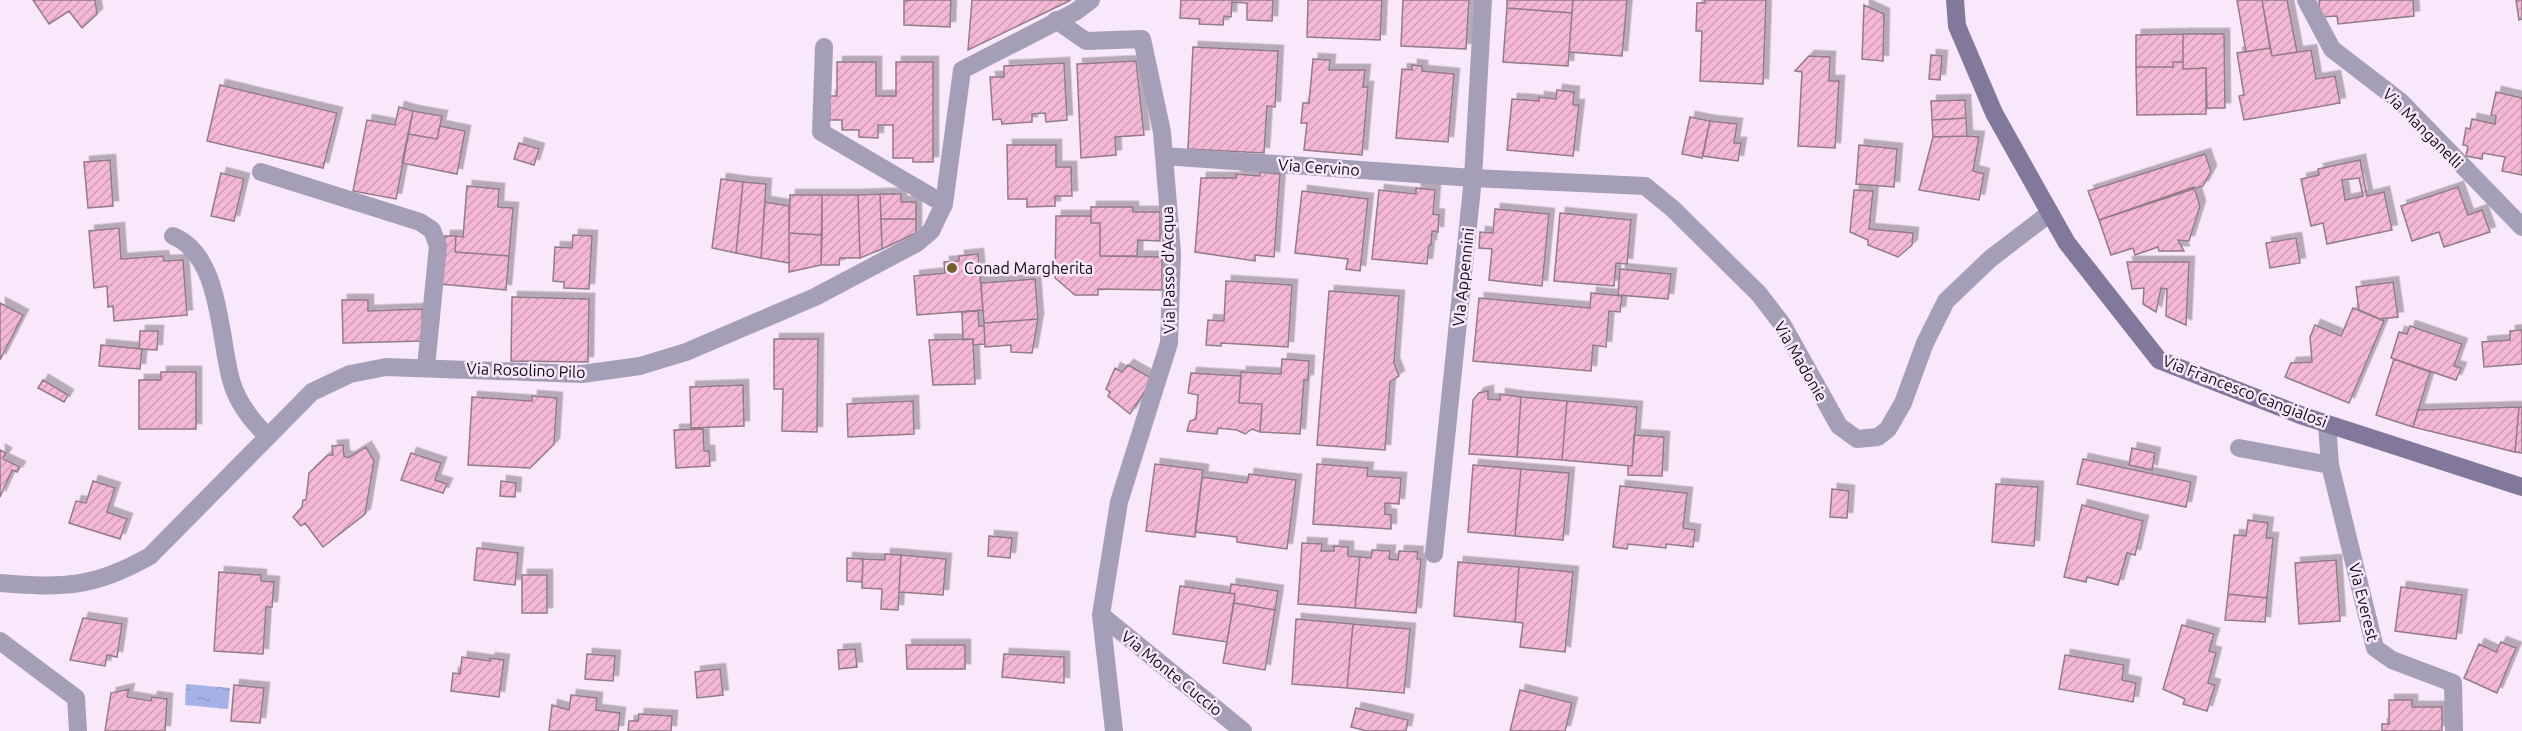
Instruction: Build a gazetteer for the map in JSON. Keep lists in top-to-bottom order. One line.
{"streets":{"street":["Via Manganelli","Via Cervino","Via Passo d'Acqua","VIa Appennini","Via Madonie","Via Rosolino Pilo","Via Francesco Cangialosi","Via Everest","Via Monte Cuccio"]},"crossings":[["Via Cervino","Via Passo d'Acqua"],["Via Cervino","VIa Appennini"],["Via Cervino","Via Madonie"],["Via Passo d'Acqua","Via Rosolino Pilo"],["Via Passo d'Acqua","Via Monte Cuccio"],["VIa Appennini","Via Madonie"],["Via Madonie","Via Francesco Cangialosi"],["Via Francesco Cangialosi","Via Everest"]],"places":["Conad Margherita"]}
